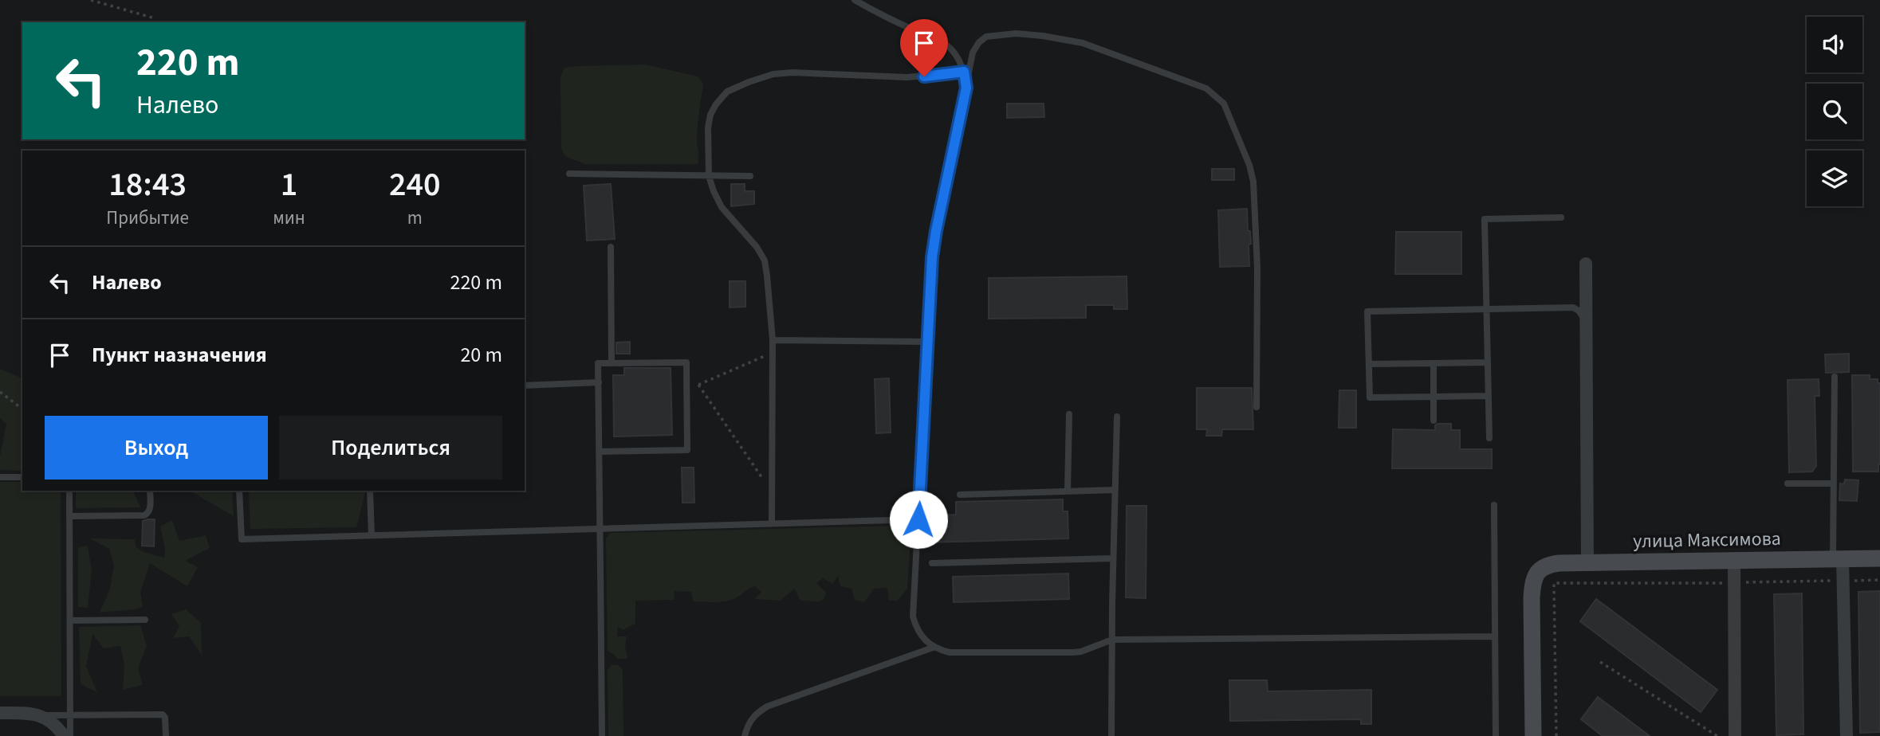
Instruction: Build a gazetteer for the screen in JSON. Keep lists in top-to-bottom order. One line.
{"streets":{"street":["улица Максимова"]},"page":{"turn":["220 m","Налево"],"eta":["18:43","Прибытие","1","мин","240","m"],"list":[{"name":"Налево","value":"220 m"},{"name":"Пункт назначения","value":"20 m"}],"buttons":["Выход","Поделиться"]}}
